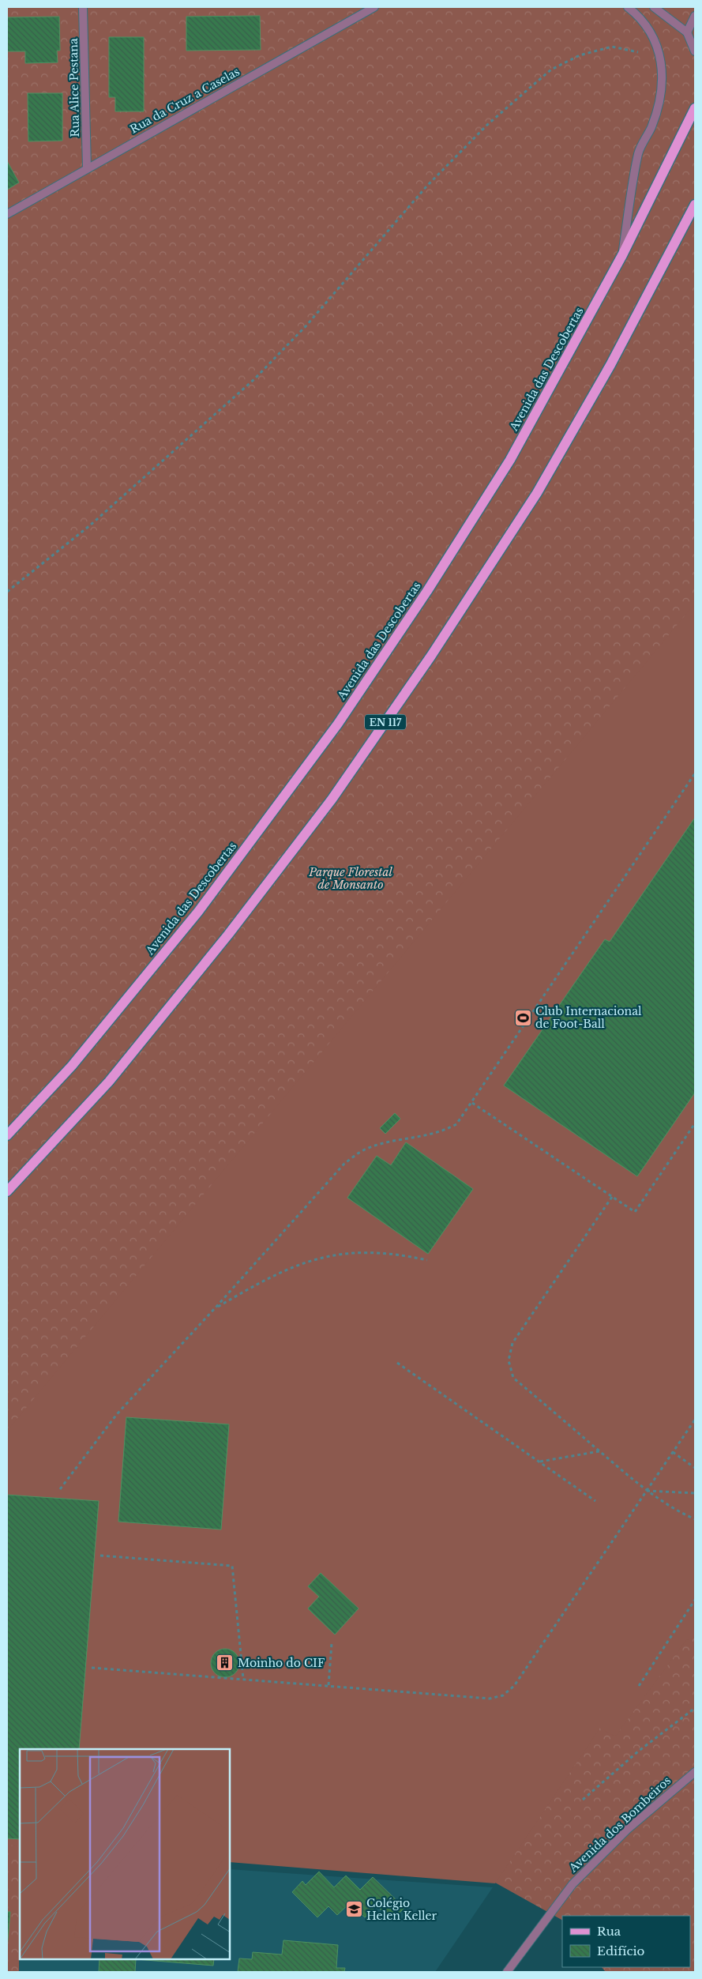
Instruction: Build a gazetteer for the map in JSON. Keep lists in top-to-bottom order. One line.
{"streets":{"main road":["Avenida das Descobertas","EN 117"],"street":["Rua Alice Pestana","Rua da Cruz a Caselas","Avenida dos Bombeiros"]},"crossings":[["Rua Alice Pestana","Rua da Cruz a Caselas"]],"parks":["Parque Florestal de Monsanto"],"places":{"sports":["Club Internacional de Foot-Ball"],"building":["Moinho do CIF"],"school or university":["Colégio Helen Keller"]},"legend":["Rua","Edifício"]}
